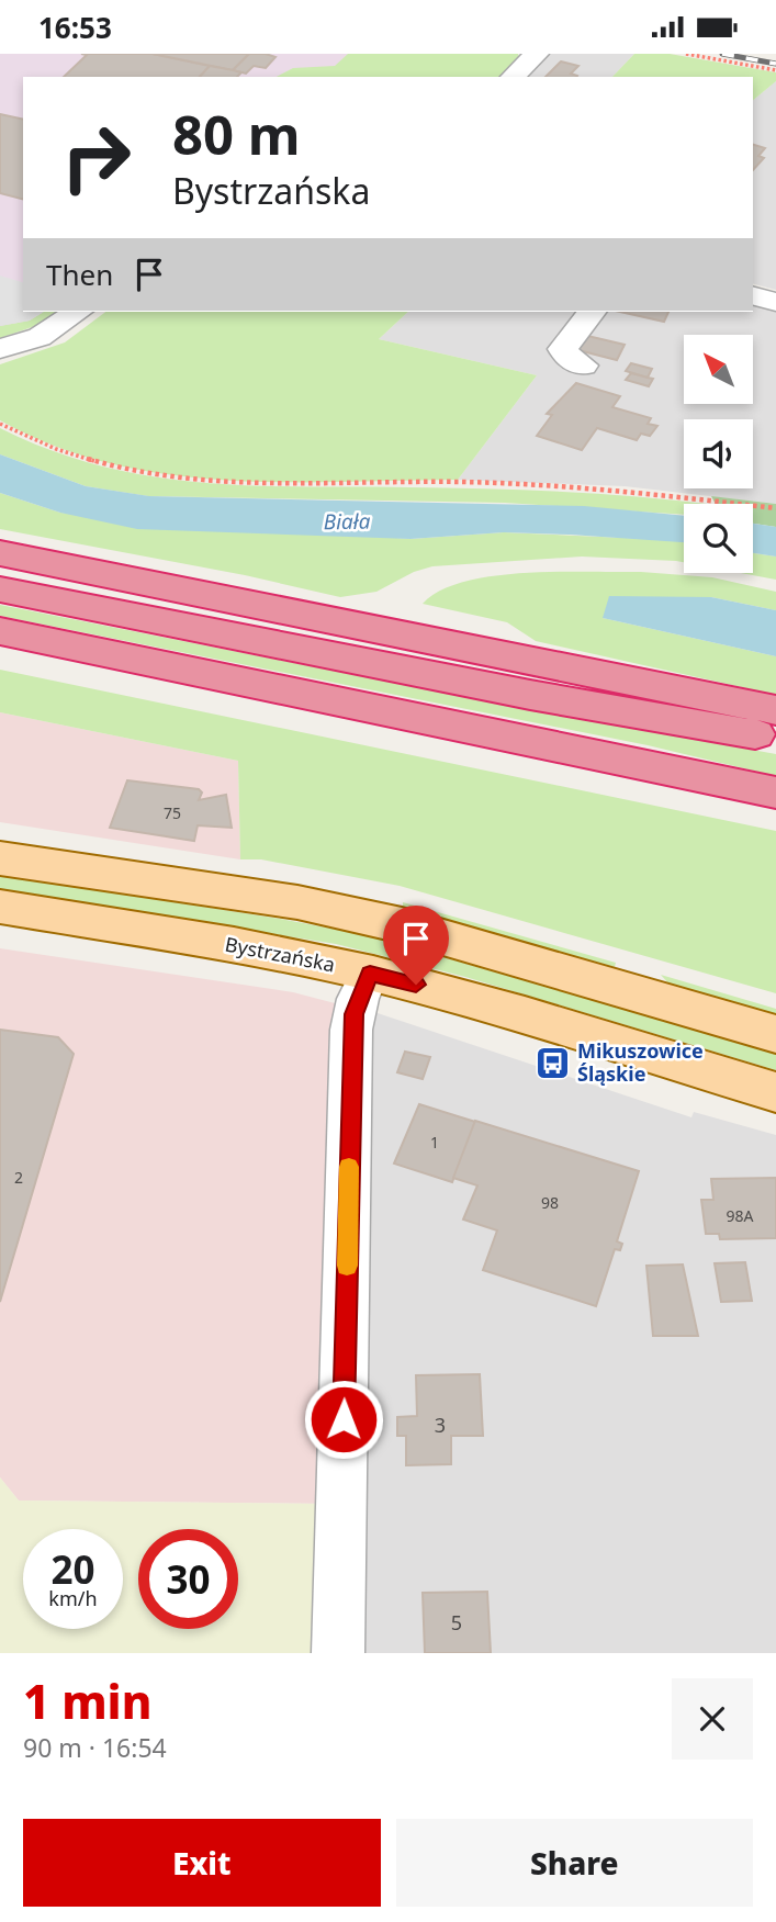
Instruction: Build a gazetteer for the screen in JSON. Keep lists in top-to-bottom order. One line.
{"streets":{"main road":["Bystrzańska"]},"water":["Biała"],"places":{"bus stop":["Mikuszowice Śląskie"]},"house_numbers":["75","1","2","98","98A","3","5"],"north":"top left","page":{"status":"16:53","turn":["80 m","Bystrzańska"],"then":"Then","speed":"20 km/h","limit":"30","heading":["1 min","90 m · 16:54"],"buttons":["Exit","Share"]}}
